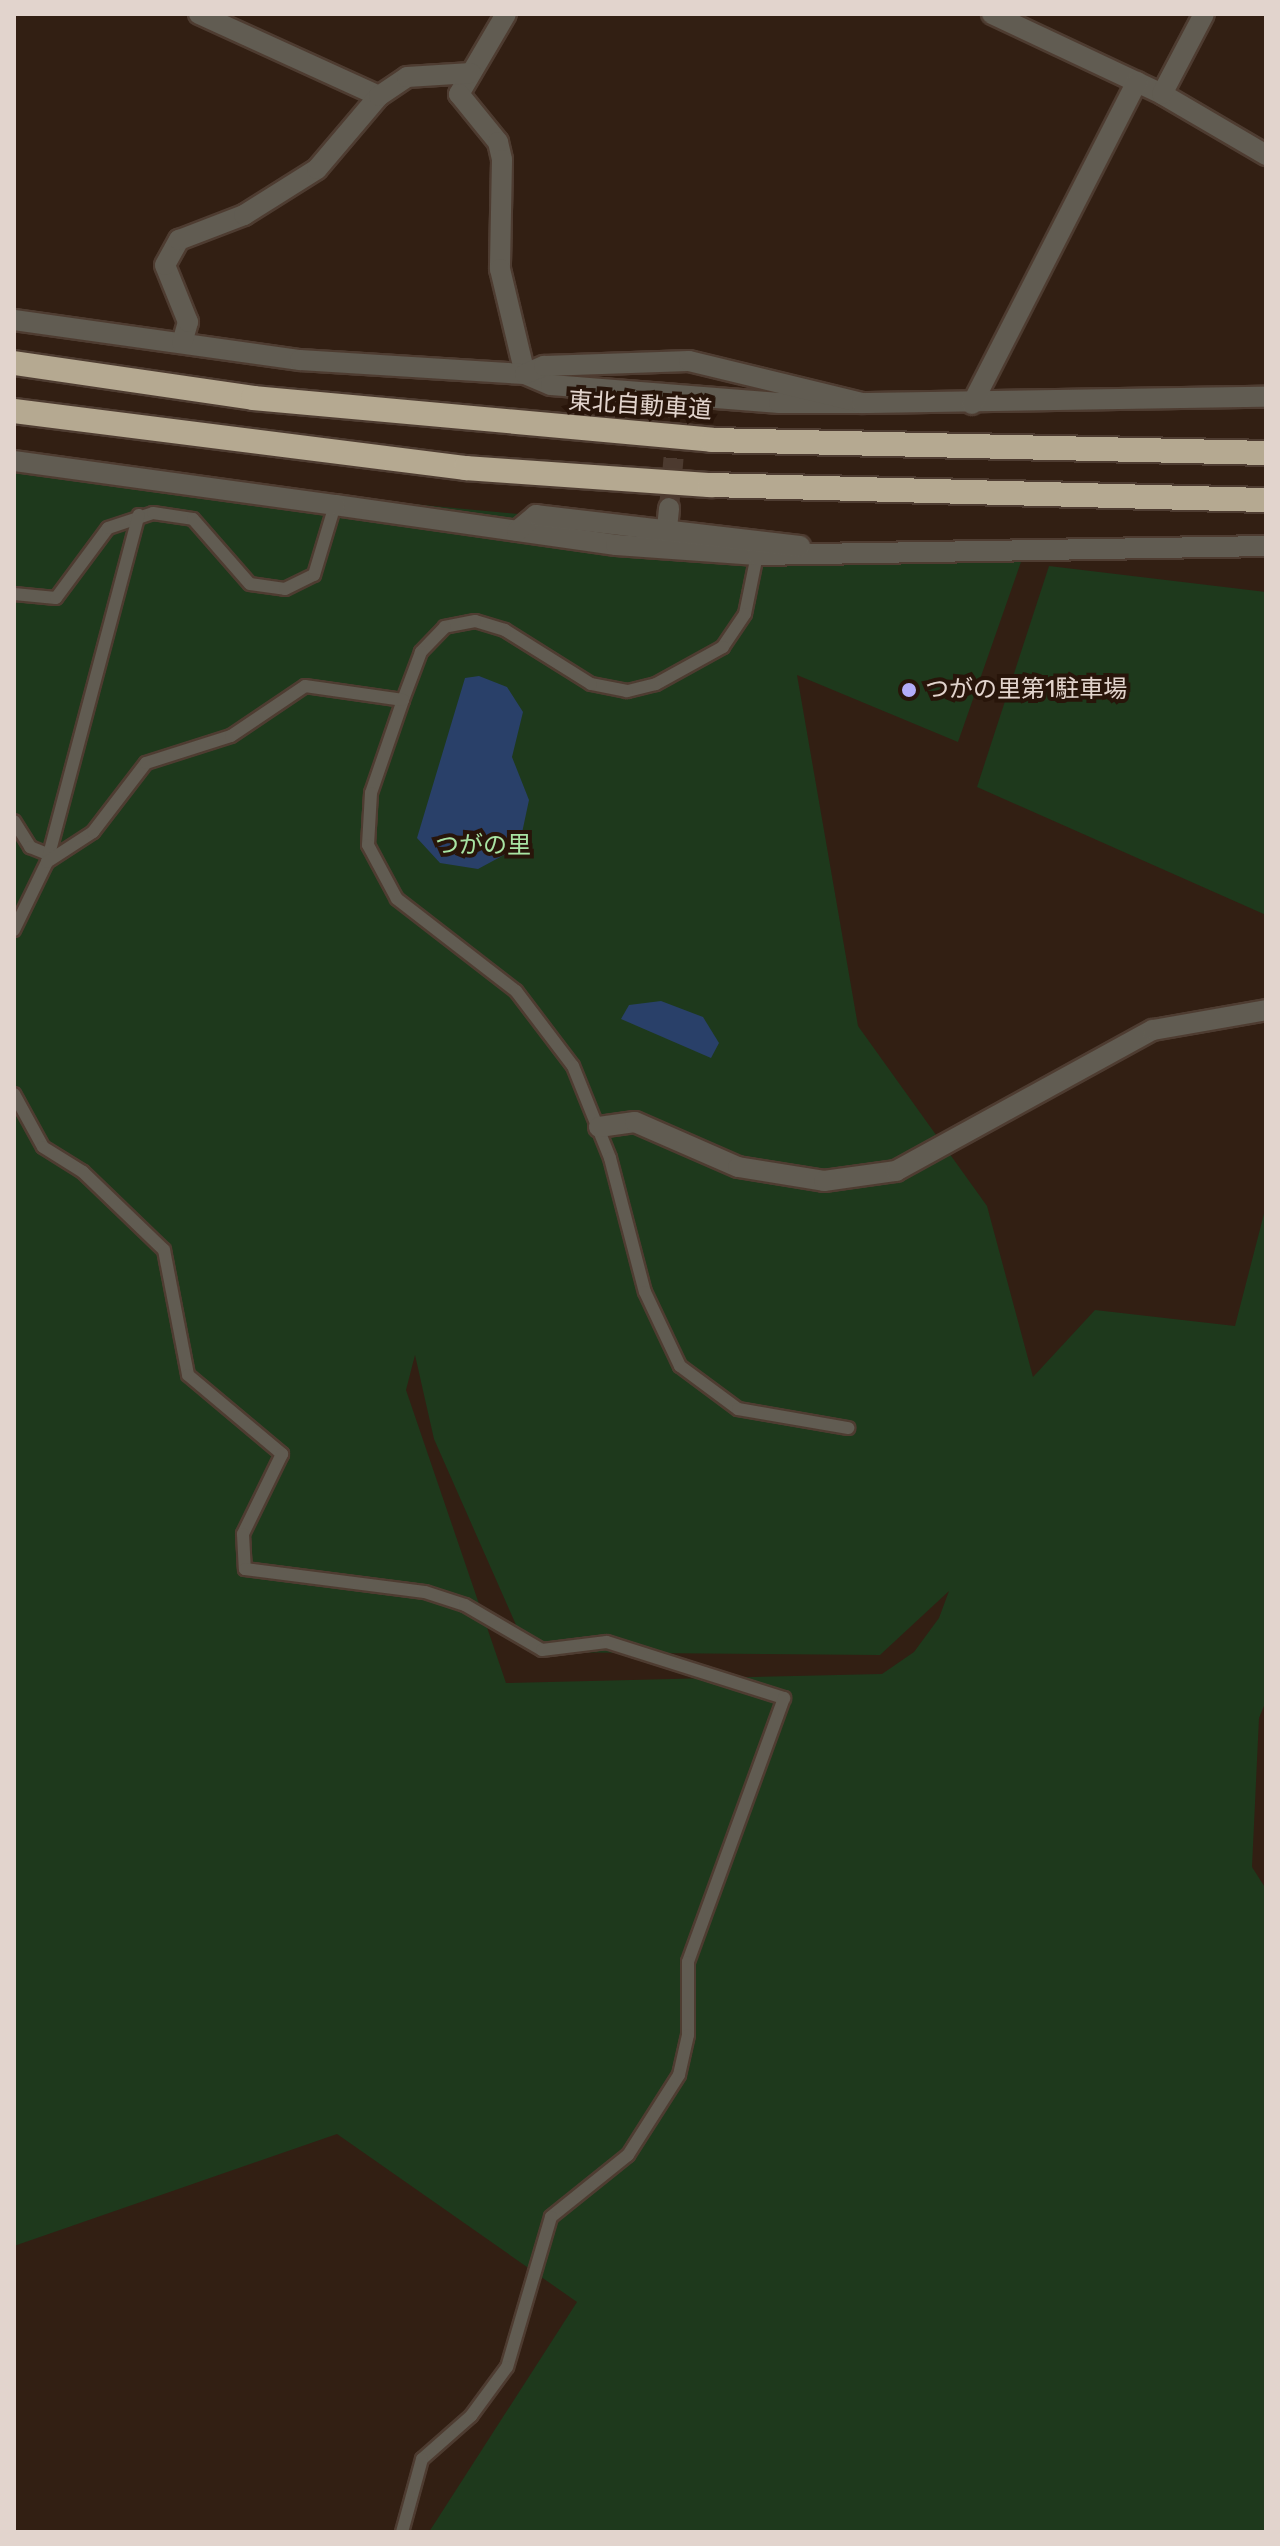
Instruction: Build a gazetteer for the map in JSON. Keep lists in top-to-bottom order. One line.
{"streets":{"highway":["東北自動車道"]},"parks":["つがの里"],"places":["つがの里第1駐車場"]}
